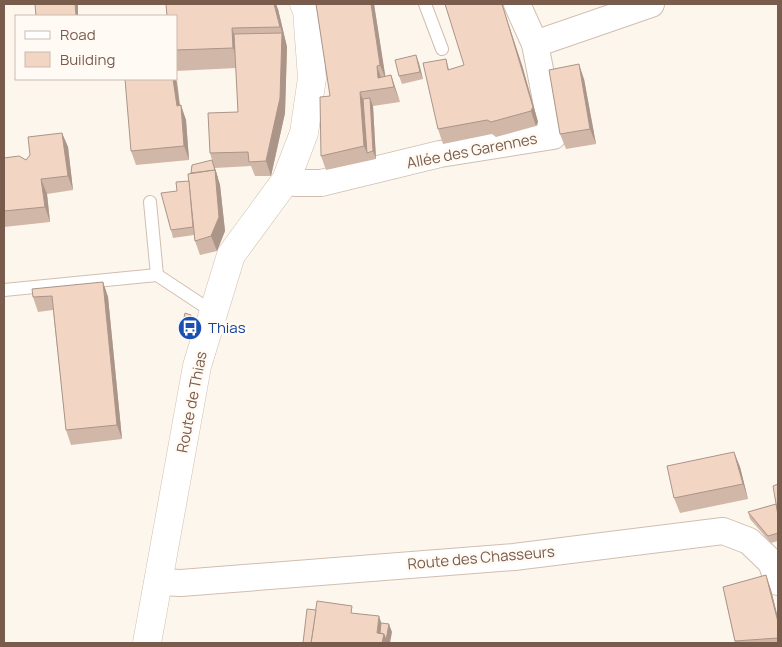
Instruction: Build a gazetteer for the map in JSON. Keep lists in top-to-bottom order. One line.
{"streets":{"street":["Allée des Garennes","Route de Thias","Route des Chasseurs"]},"crossings":[["Allée des Garennes","Route de Thias"],["Route de Thias","Route des Chasseurs"]],"places":{"bus stop":["Thias"]},"legend":["Road","Building"]}
